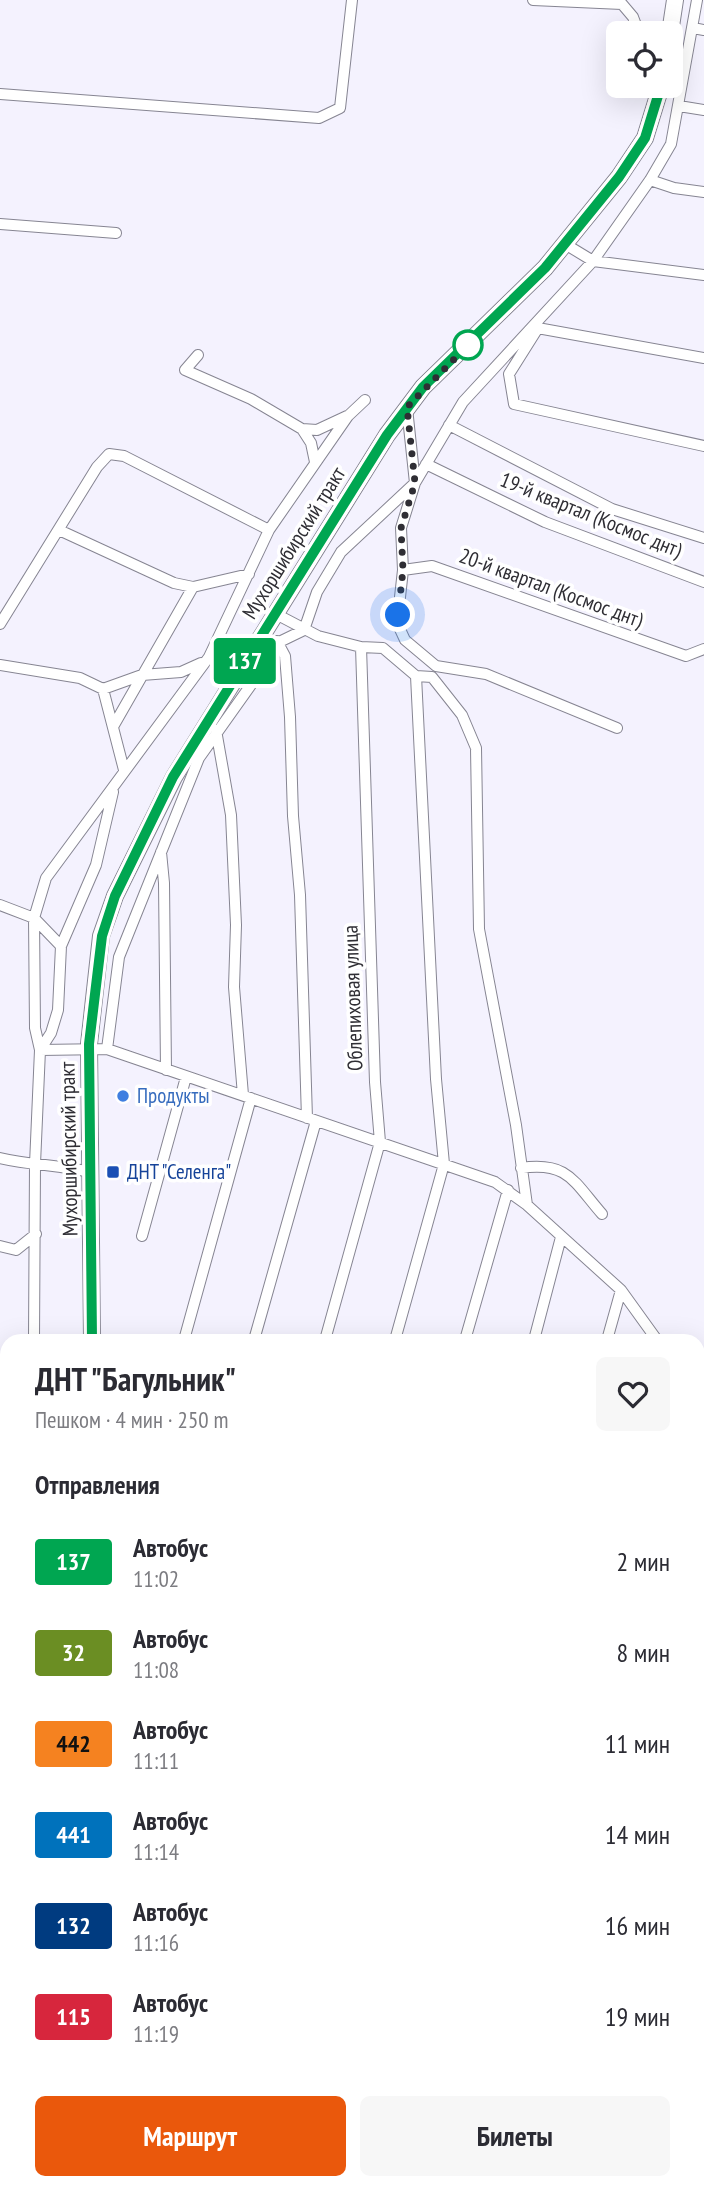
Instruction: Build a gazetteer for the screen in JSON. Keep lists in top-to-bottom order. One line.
{"streets":{"main road":["Мухоршибирский тракт"],"street":["19-й квартал (Космос днт)","20-й квартал (Космос днт)","Облепиховая улица"]},"places":{"other":["Продукты"],"transit":["ДНТ \"Селенга\""]},"lines":["bus line 137"],"page":{"on_map":"137","heading":[["ДНТ \"Багульник\"","Пешком · 4 мин · 250 m"],"Отправления"],"list":[{"mark":"137","name":"Автобус","note":"11:02","value":"2 мин"},{"mark":"32","name":"Автобус","note":"11:08","value":"8 мин"},{"mark":"442","name":"Автобус","note":"11:11","value":"11 мин"},{"mark":"441","name":"Автобус","note":"11:14","value":"14 мин"},{"mark":"132","name":"Автобус","note":"11:16","value":"16 мин"},{"mark":"115","name":"Автобус","note":"11:19","value":"19 мин"}],"buttons":["Маршрут","Билеты"]}}
